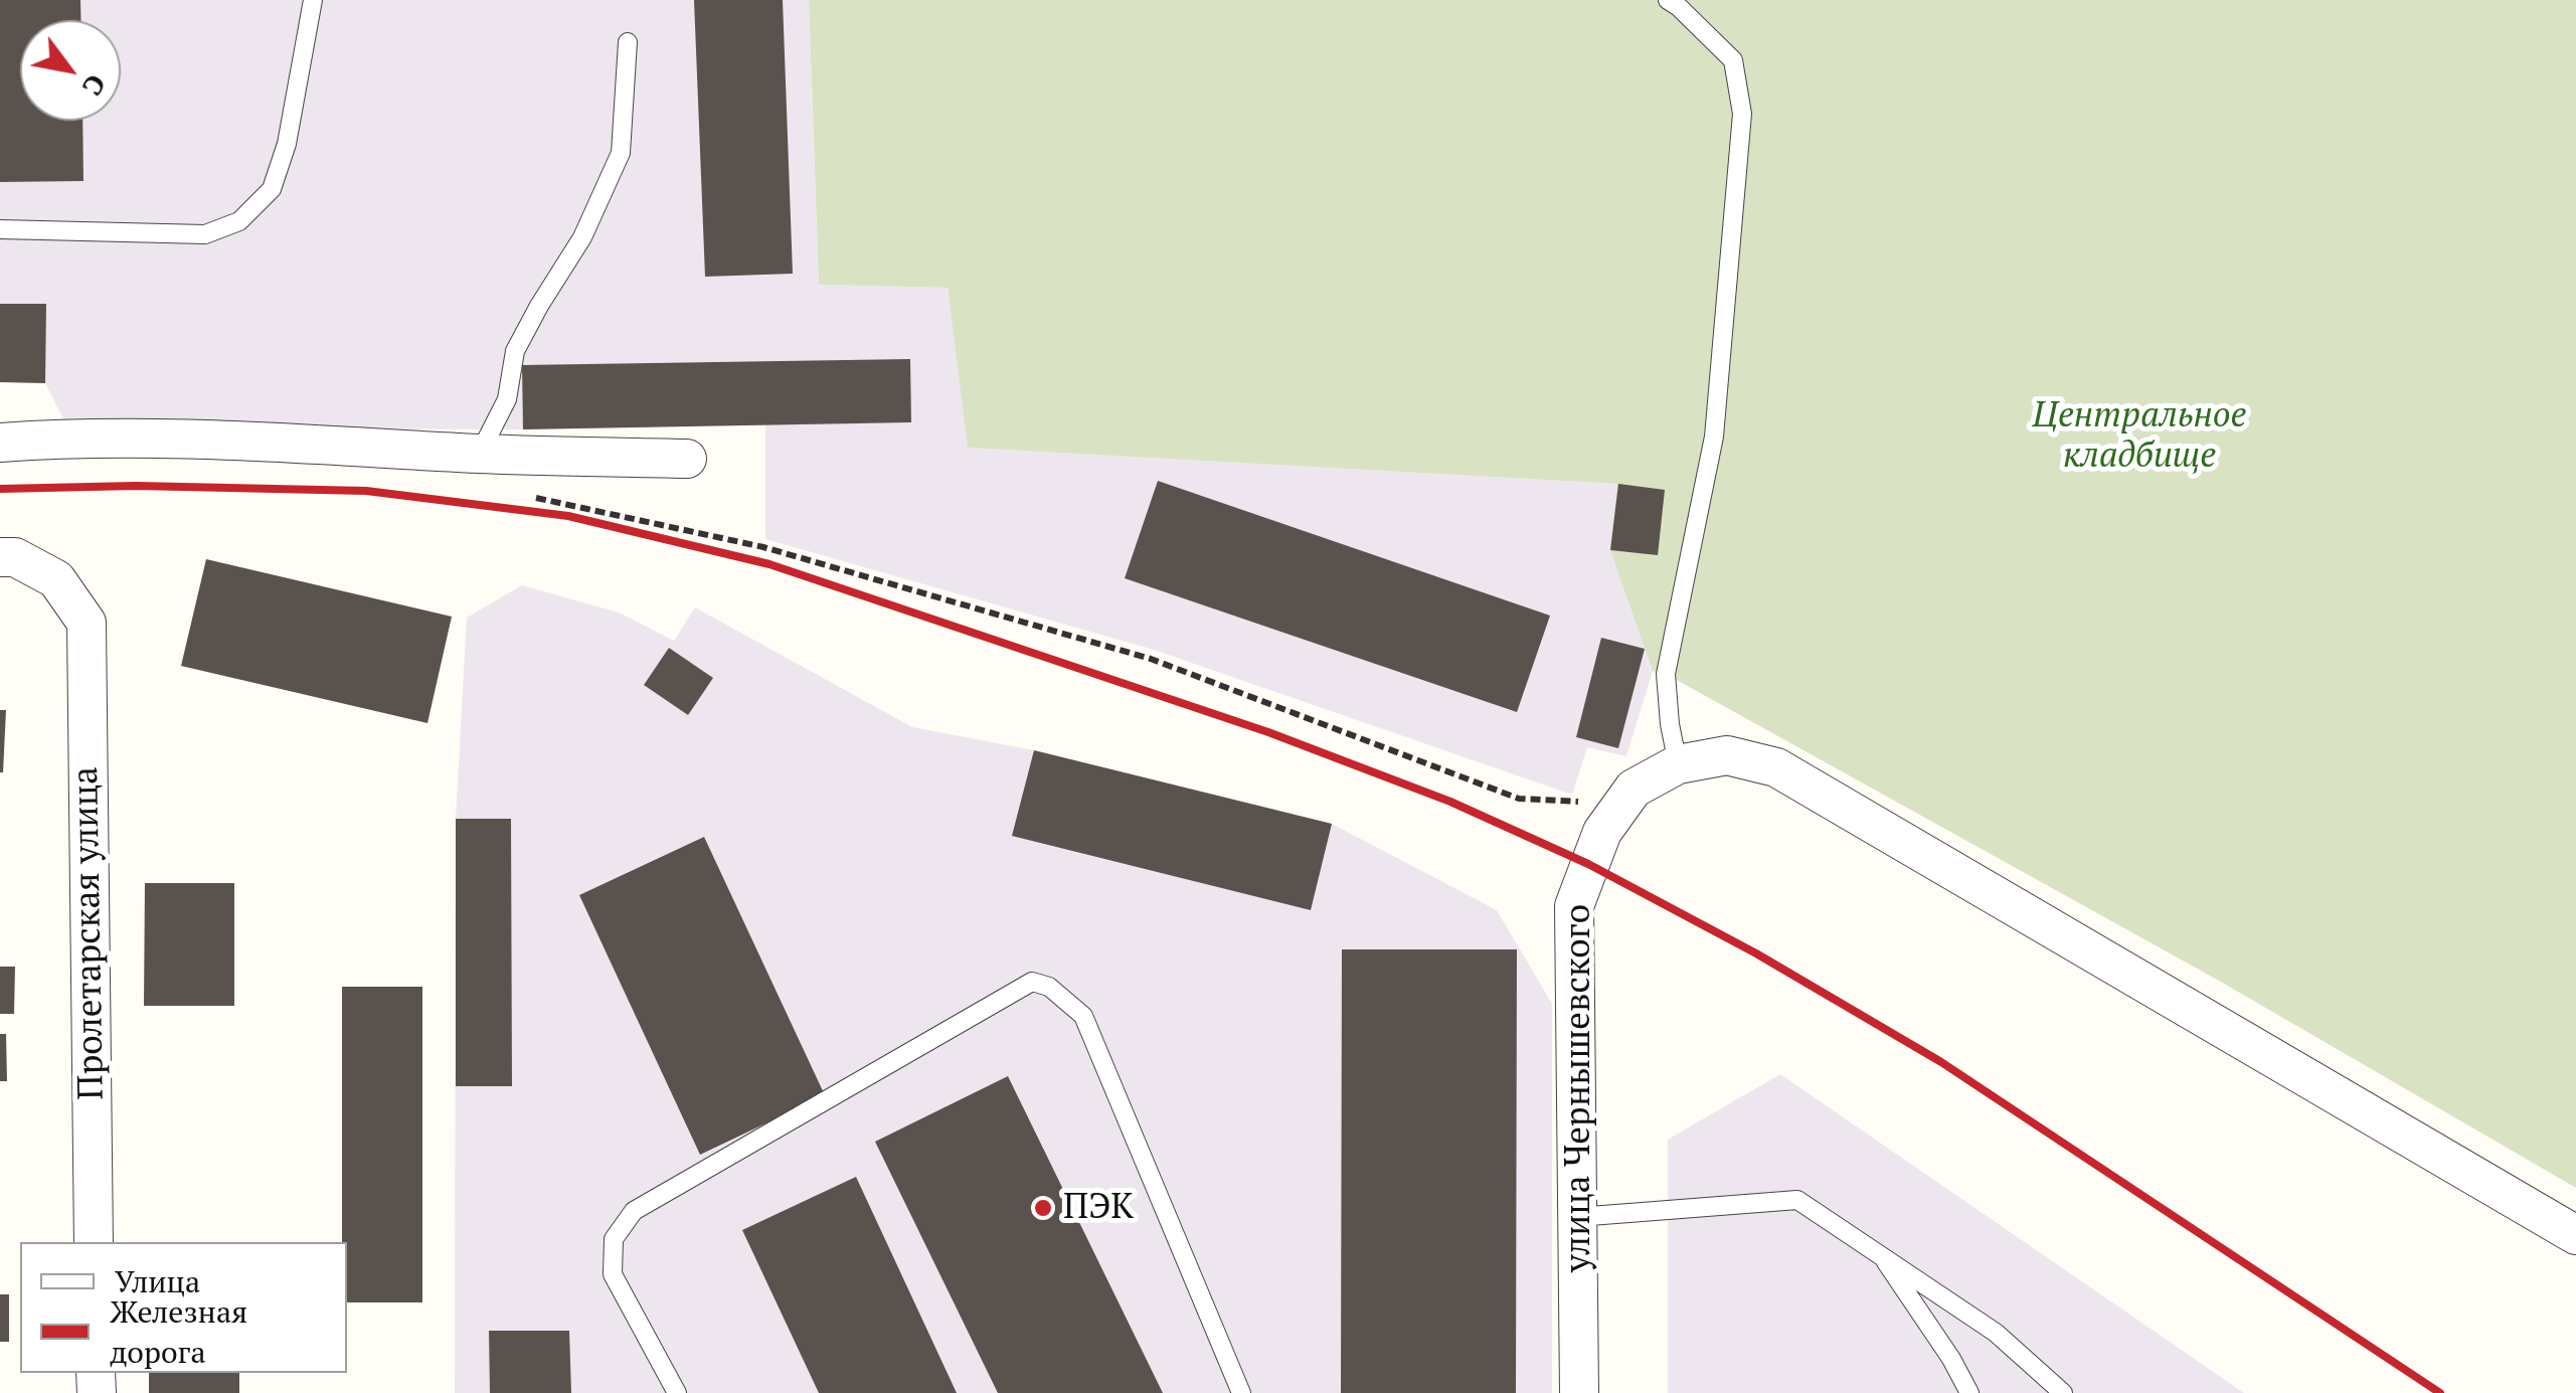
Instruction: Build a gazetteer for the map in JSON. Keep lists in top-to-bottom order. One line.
{"streets":{"street":["Пролетарская улица","улица Чернышевского"]},"parks":["Центральное кладбище"],"places":["ПЭК"],"legend":["Улица","Железная дорога"],"north":"bottom right"}
